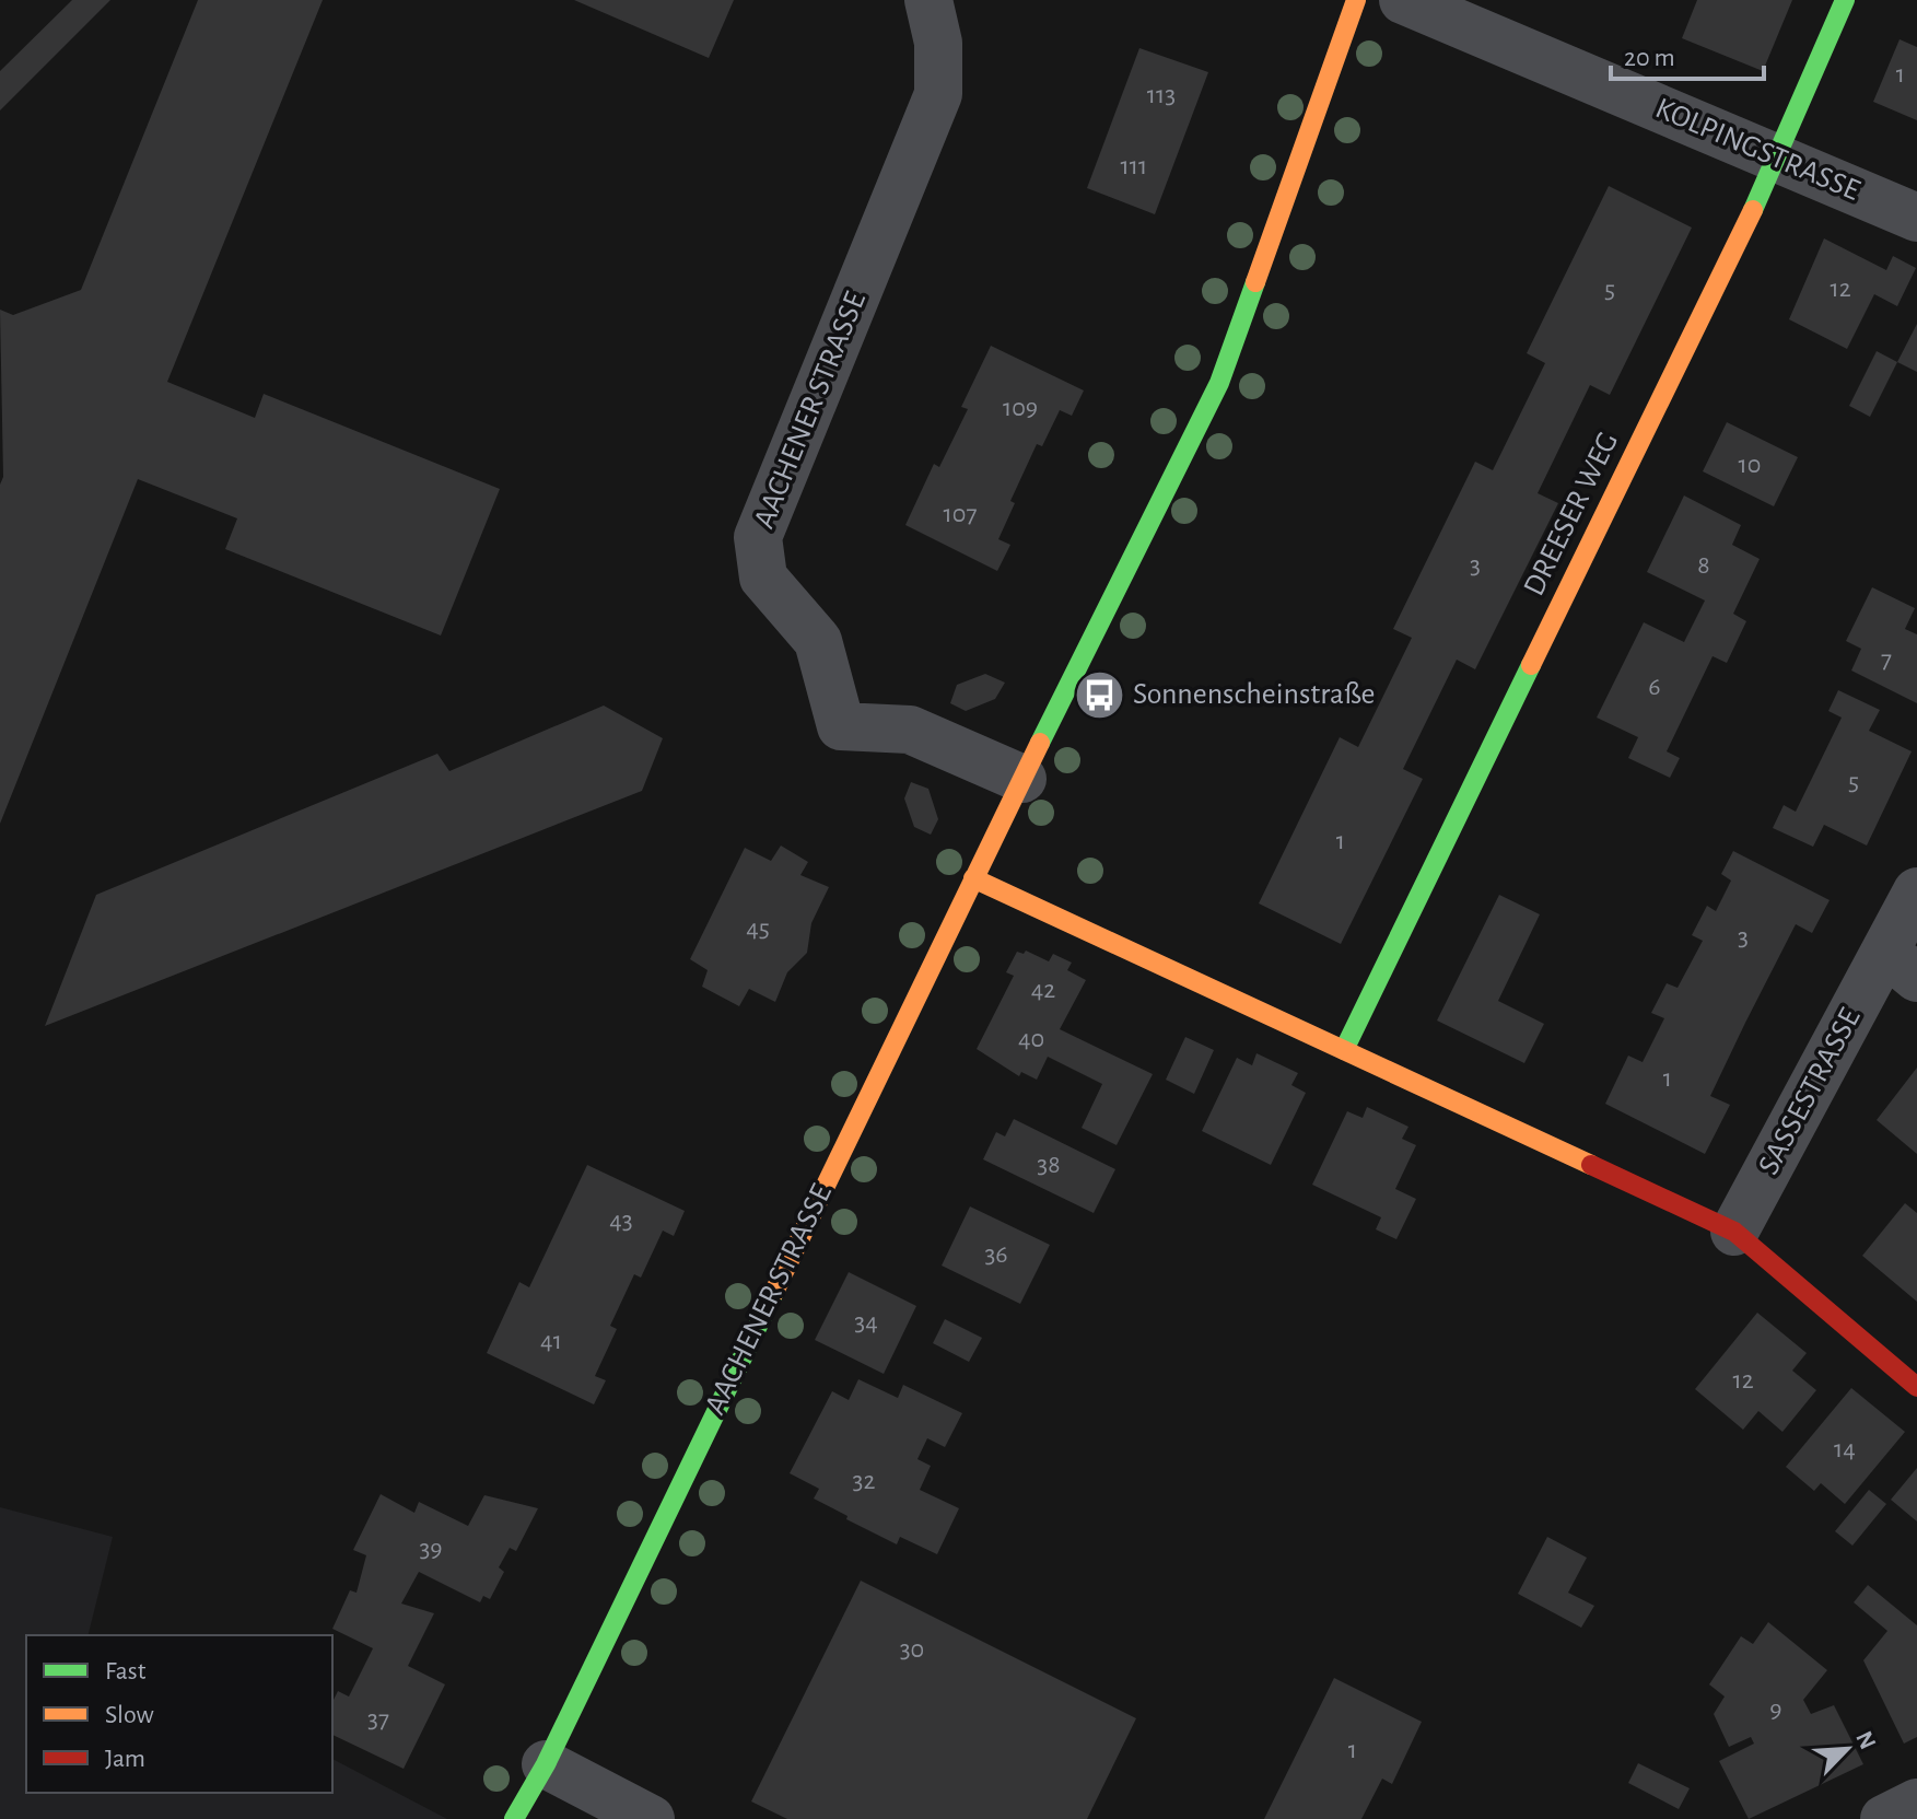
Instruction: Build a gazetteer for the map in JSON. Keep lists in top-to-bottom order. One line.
{"streets":{"street":["KOLPINGSTRASSE","AACHENER STRASSE","DREESER WEG","SASSESTRASSE"]},"crossings":[["KOLPINGSTRASSE","DREESER WEG"]],"places":{"bus stop":["Sonnenscheinstraße"]},"house_numbers":["1","113","111","12","5","109","10","107","3","8","7","6","5","1","45","3","42","40","1","38","43","36","34","41","12","14","32","39","30","9","37","1"],"legend":["Fast","Slow","Jam"],"scale_bar":"20 m","north":"top right"}
